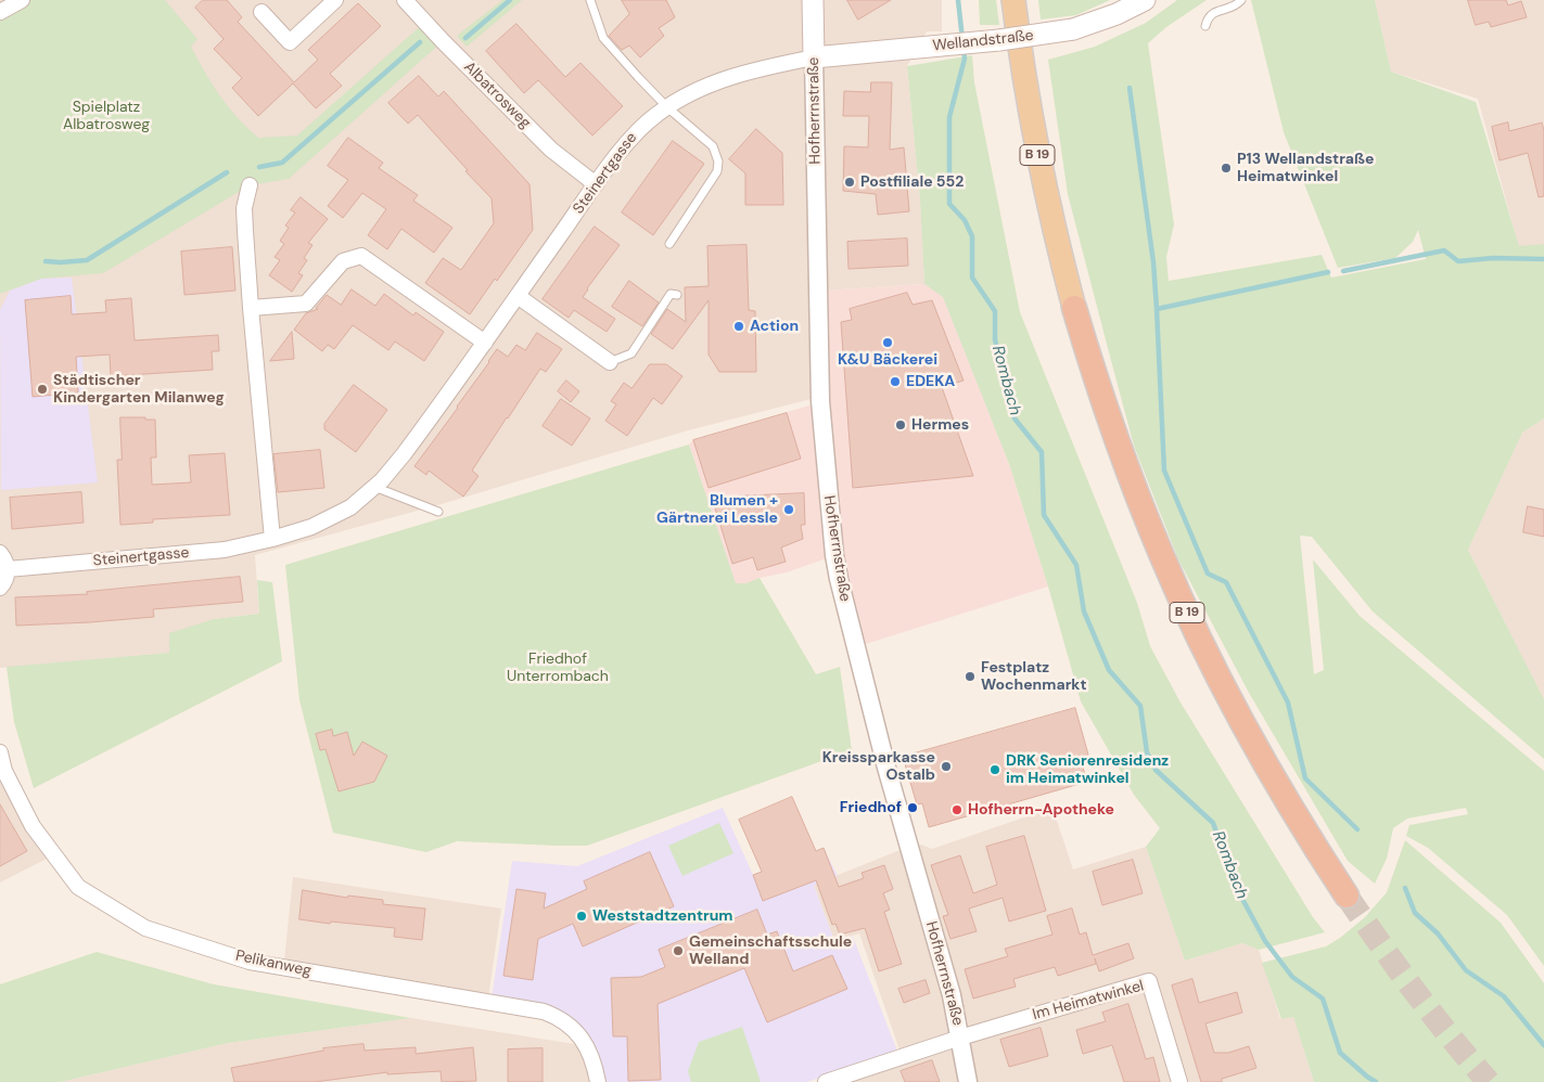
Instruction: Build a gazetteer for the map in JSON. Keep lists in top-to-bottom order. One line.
{"streets":{"highway":["B 19"],"main road":["Wellandstraße","Hofherrnstraße"],"street":["Albatrosweg","Steinertgasse","Pelikanweg","Im Heimatwinkel"]},"crossings":[["Wellandstraße","Hofherrnstraße"],["Wellandstraße","Steinertgasse"],["Albatrosweg","Steinertgasse"],["Hofherrnstraße","Steinertgasse"],["Hofherrnstraße","Im Heimatwinkel"]],"water":["Rombach"],"parks":["Spielplatz Albatrosweg","Friedhof Unterrombach"],"places":["P13 Wellandstraße Heimatwinkel","Postfiliale 552","Action","K&U Bäckerei","EDEKA","Städtischer Kindergarten Milanweg","Hermes","Blumen + Gärtnerei Lessle","Festplatz Wochenmarkt","Kreissparkasse Ostalb","DRK Seniorenresidenz im Heimatwinkel","Friedhof","Hofherrn-Apotheke","Weststadtzentrum","Gemeinschaftsschule Welland"]}
